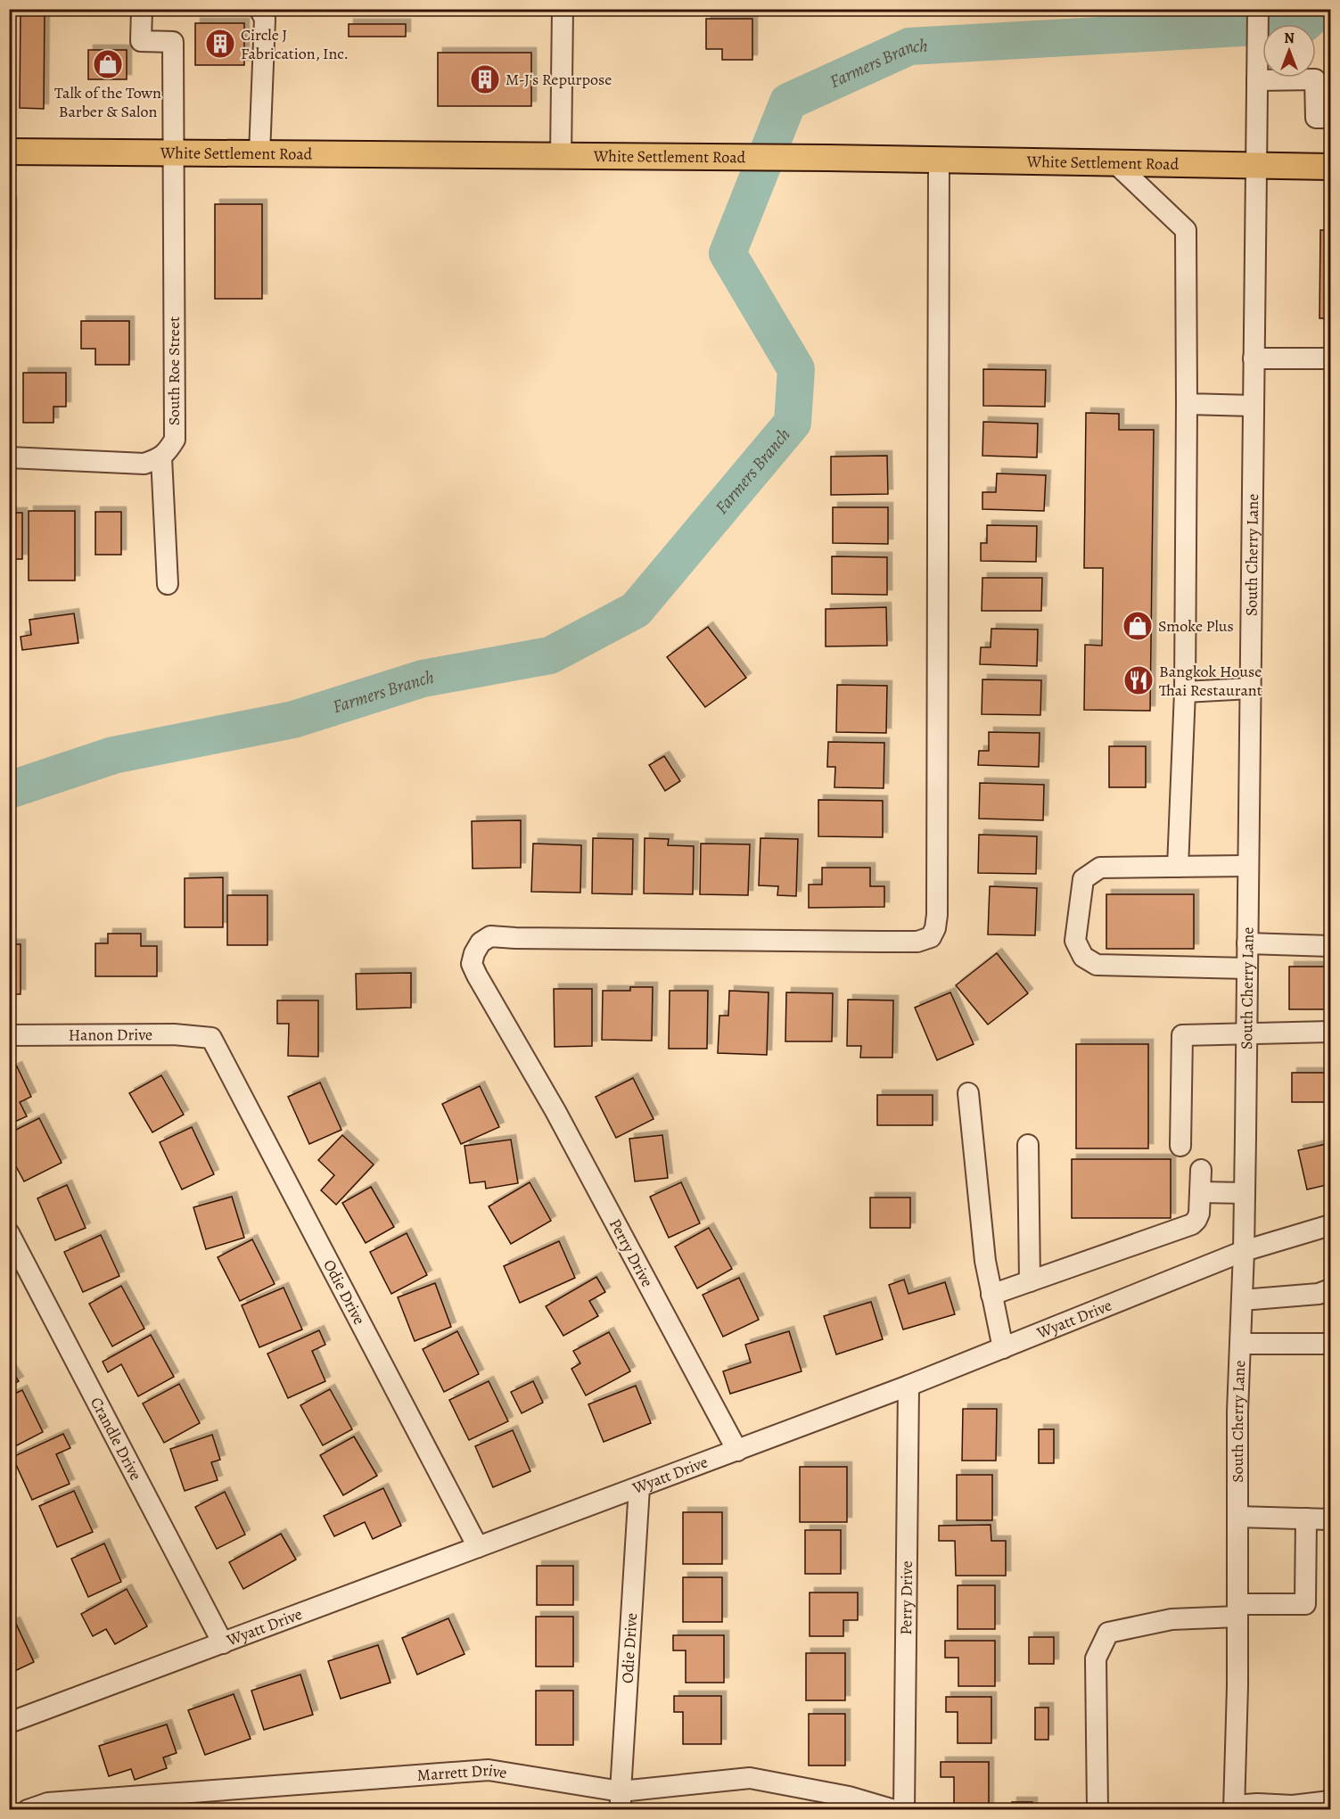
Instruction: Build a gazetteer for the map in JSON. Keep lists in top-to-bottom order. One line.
{"streets":{"main road":["White Settlement Road"],"street":["South Roe Street","South Cherry Lane","Hanon Drive","Perry Drive","Odie Drive","Wyatt Drive","Crandle Drive","Marrett Drive"]},"crossings":[["White Settlement Road","South Roe Street"],["White Settlement Road","South Cherry Lane"],["White Settlement Road","Perry Drive"],["South Cherry Lane","Wyatt Drive"],["Hanon Drive","Odie Drive"],["Perry Drive","Wyatt Drive"],["Odie Drive","Wyatt Drive"],["Odie Drive","Marrett Drive"],["Wyatt Drive","Crandle Drive"]],"water":["Farmers Branch"],"places":{"building":["Circle J Fabrication, Inc.","M-J's Repurpose"],"shop":["Talk of the Town Barber & Salon","Smoke Plus"],"restaurant":["Bangkok House Thai Restaurant"]},"north":"top"}
